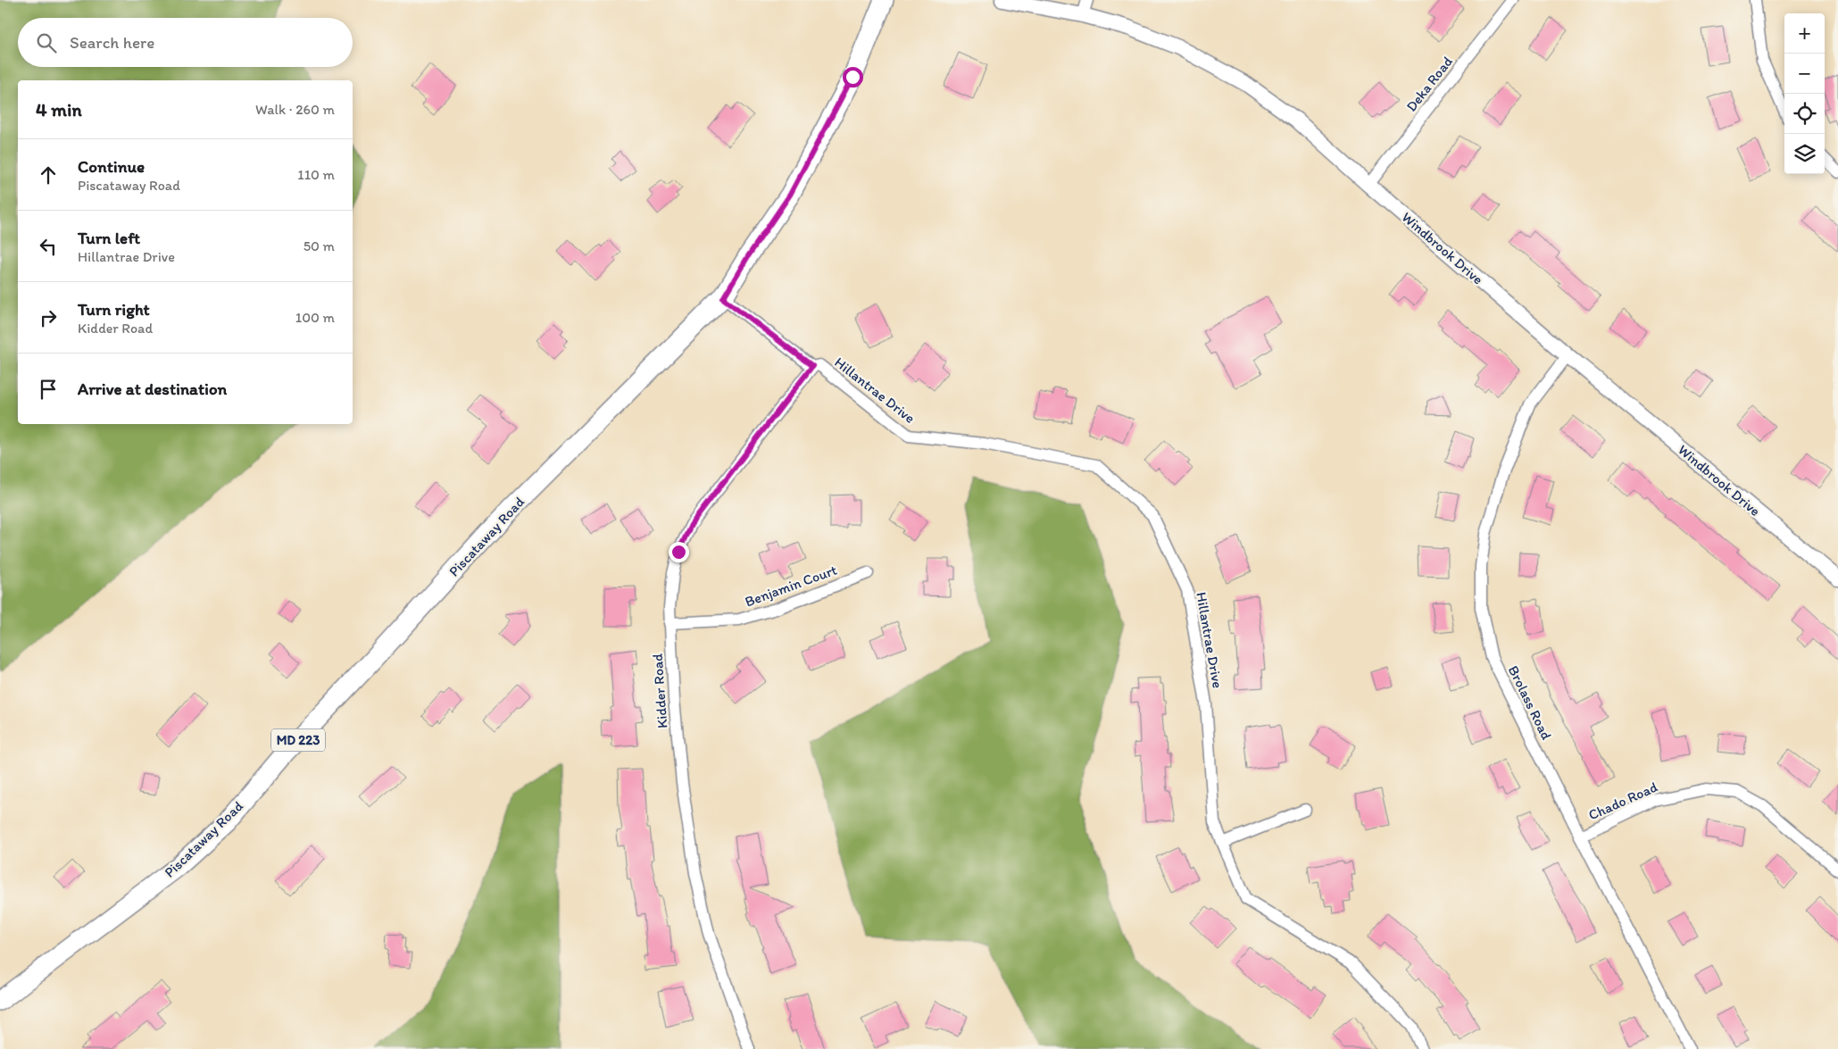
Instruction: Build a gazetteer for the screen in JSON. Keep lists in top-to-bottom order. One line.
{"streets":{"main road":["Piscataway Road","MD 223"],"street":["Deka Road","Windbrook Drive","Hillantrae Drive","Benjamin Court","Kidder Road","Brolass Road","Chado Road"]},"crossings":[["Deka Road","Windbrook Drive"],["Windbrook Drive","Brolass Road"],["Hillantrae Drive","Piscataway Road"],["Hillantrae Drive","Kidder Road"],["Benjamin Court","Kidder Road"],["Brolass Road","Chado Road"]],"page":{"map_buttons":["+","−"],"search":"Search here","heading":["4 min","Walk · 260 m"],"list":[["Continue","Piscataway Road","110 m"],["Turn left","Hillantrae Drive","50 m"],["Turn right","Kidder Road","100 m"],"Arrive at destination"]}}
